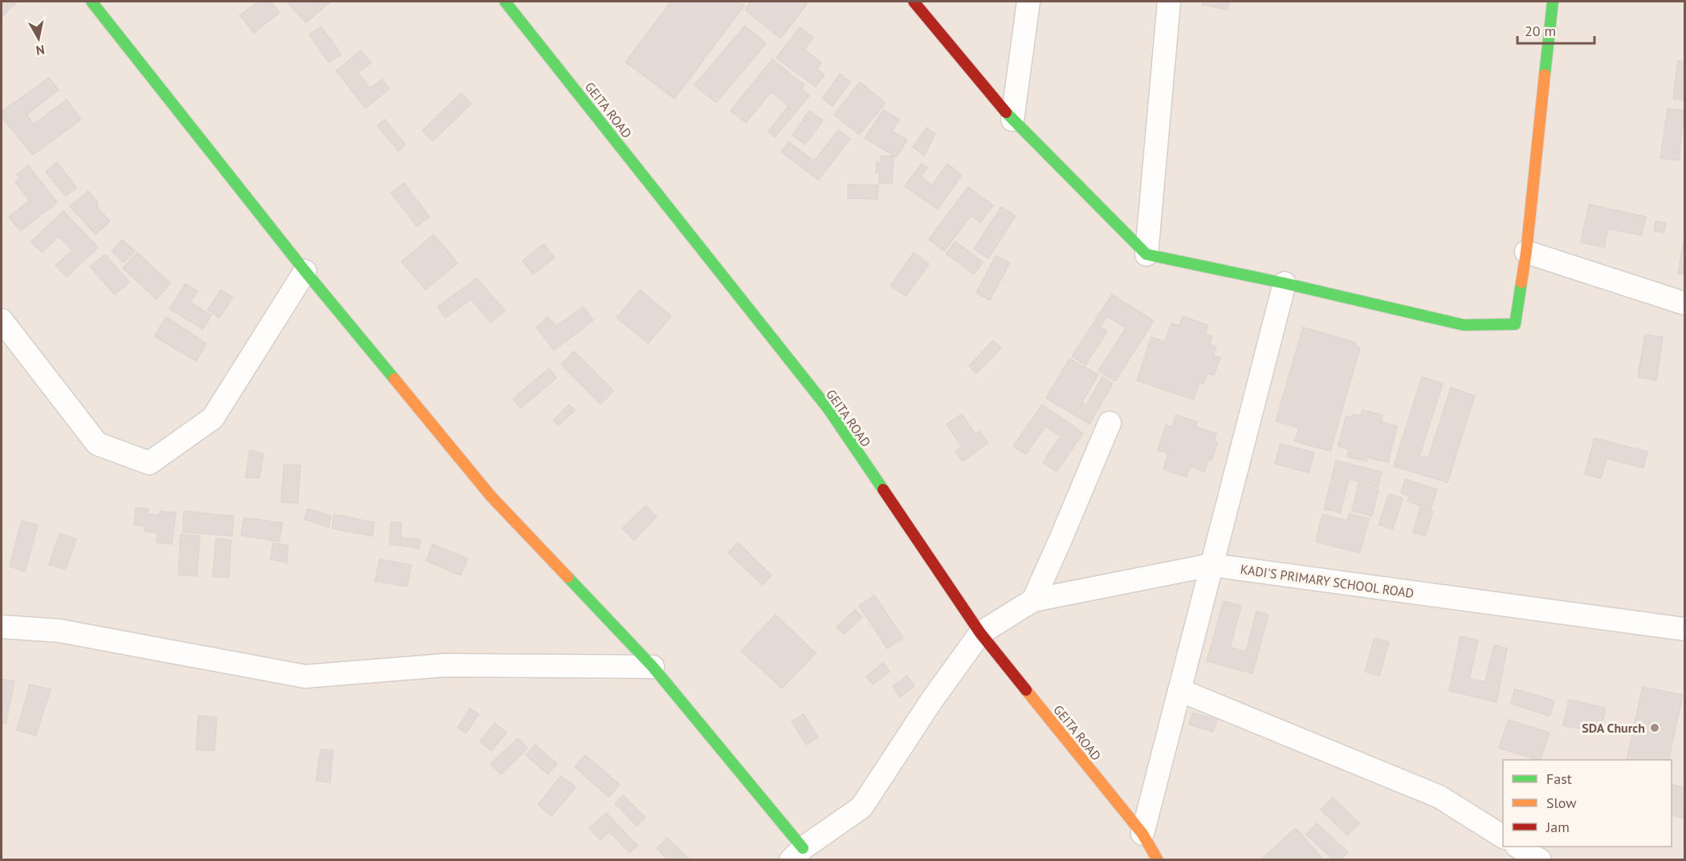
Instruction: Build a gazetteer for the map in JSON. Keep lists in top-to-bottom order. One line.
{"streets":{"street":["GEITA ROAD","KADI'S PRIMARY SCHOOL ROAD"]},"crossings":[["GEITA ROAD","KADI'S PRIMARY SCHOOL ROAD"]],"places":["SDA Church"],"legend":["Fast","Slow","Jam"],"scale_bar":"20 m","north":"bottom"}
